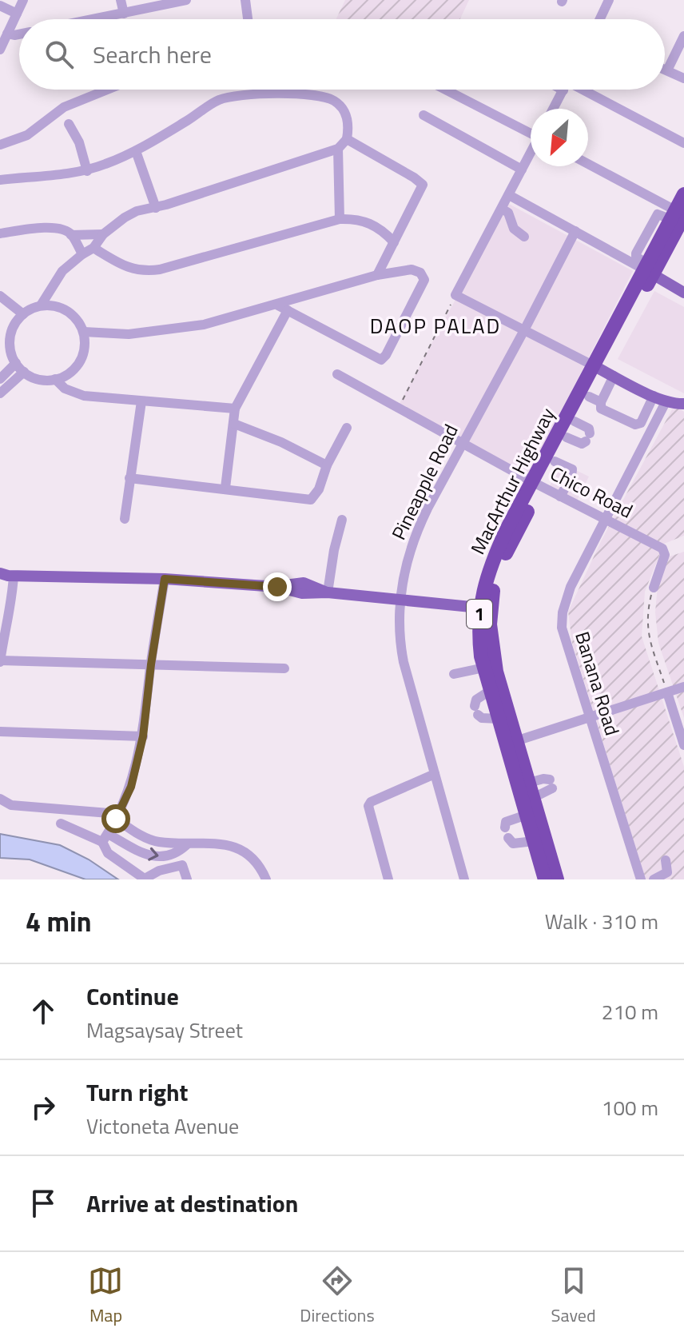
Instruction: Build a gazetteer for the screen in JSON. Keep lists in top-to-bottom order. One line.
{"streets":{"highway":["MacArthur Highway","1"],"street":["Pineapple Road","Chico Road","Banana Road"]},"crossings":[["MacArthur Highway","Chico Road"],["Pineapple Road","Chico Road"],["Chico Road","Banana Road"]],"districts":["DAOP PALAD"],"north":"bottom left","page":{"search":"Search here","heading":["4 min","Walk · 310 m"],"list":[["Continue","Magsaysay Street","210 m"],["Turn right","Victoneta Avenue","100 m"],"Arrive at destination"],"nav":["Map","Directions","Saved"]}}
